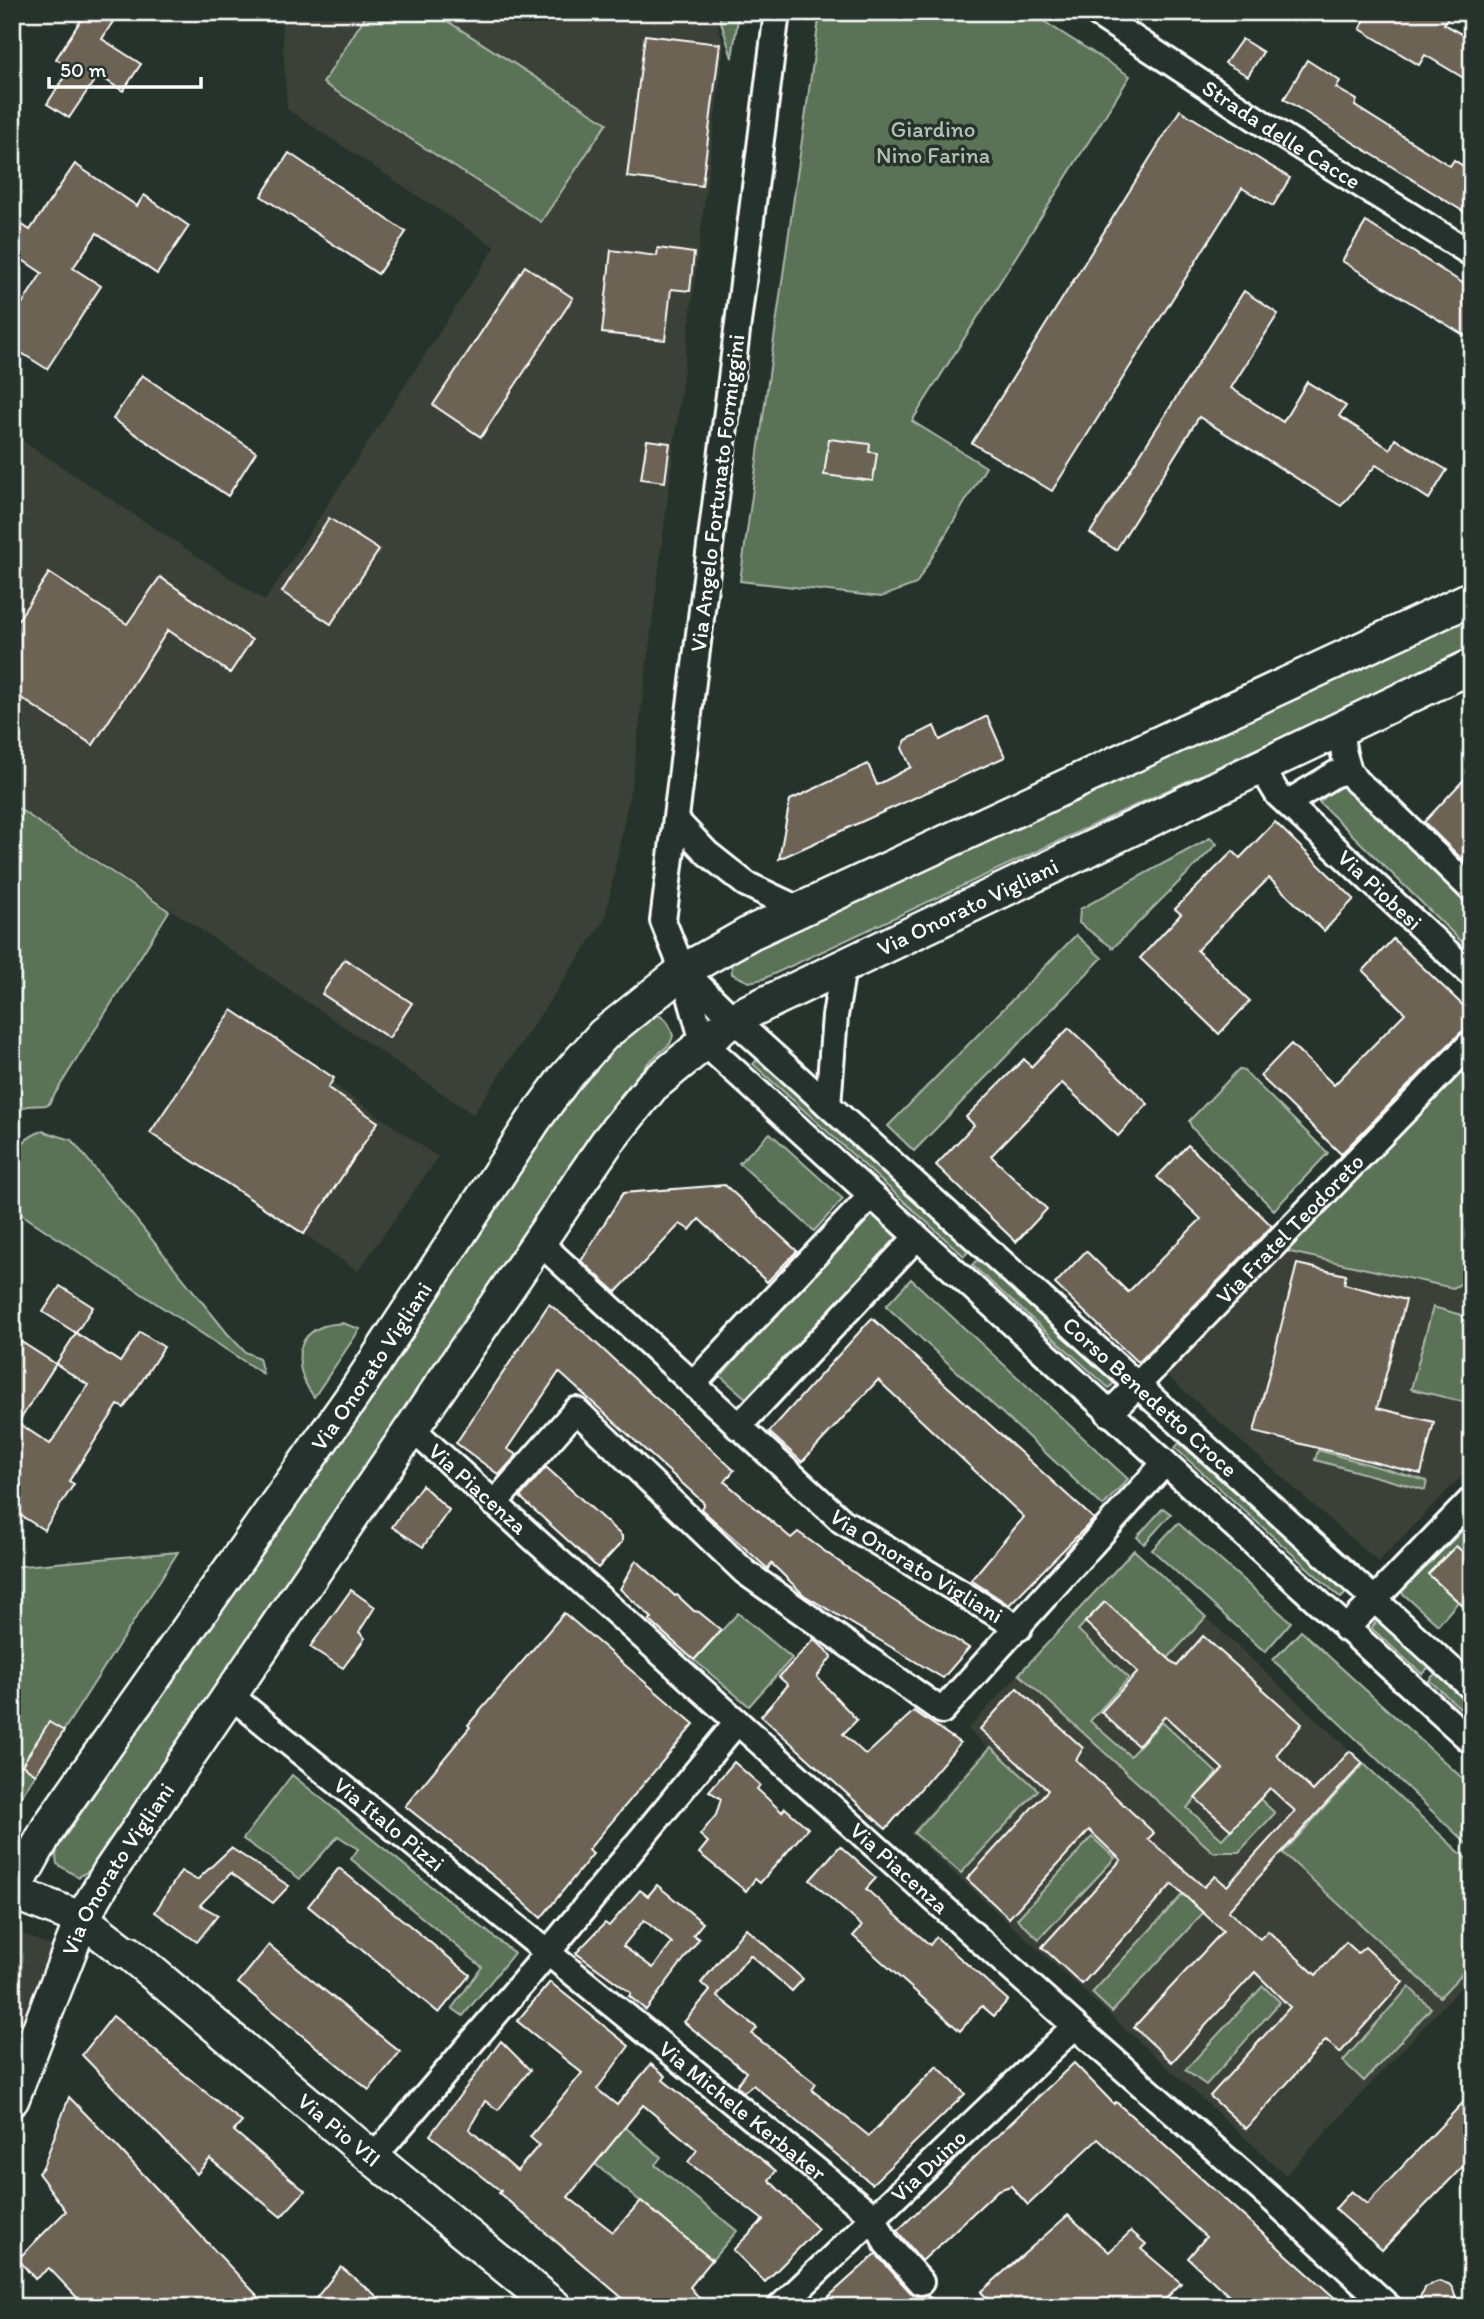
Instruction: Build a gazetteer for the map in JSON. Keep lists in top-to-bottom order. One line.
{"streets":{"main road":["Via Onorato Vigliani","Via Pio VII"],"street":["Strada delle Cacce","Via Angelo Fortunato Formiggini","Via Piobesi","Via Fratel Teodoreto","Corso Benedetto Croce","Via Piacenza","Via Italo Pizzi","Via Michele Kerbaker","Via Duino"]},"crossings":[["Via Angelo Fortunato Formiggini","Via Onorato Vigliani"],["Via Angelo Fortunato Formiggini","Corso Benedetto Croce"],["Via Piobesi","Via Onorato Vigliani"],["Via Onorato Vigliani","Corso Benedetto Croce"],["Via Onorato Vigliani","Via Piacenza"],["Via Onorato Vigliani","Via Italo Pizzi"],["Via Onorato Vigliani","Via Pio VII"],["Via Fratel Teodoreto","Corso Benedetto Croce"],["Corso Benedetto Croce","Via Piacenza"],["Via Piacenza","Via Duino"],["Via Italo Pizzi","Via Michele Kerbaker"],["Via Michele Kerbaker","Via Duino"]],"parks":["Giardino Nino Farina"],"scale_bar":"50 m"}
